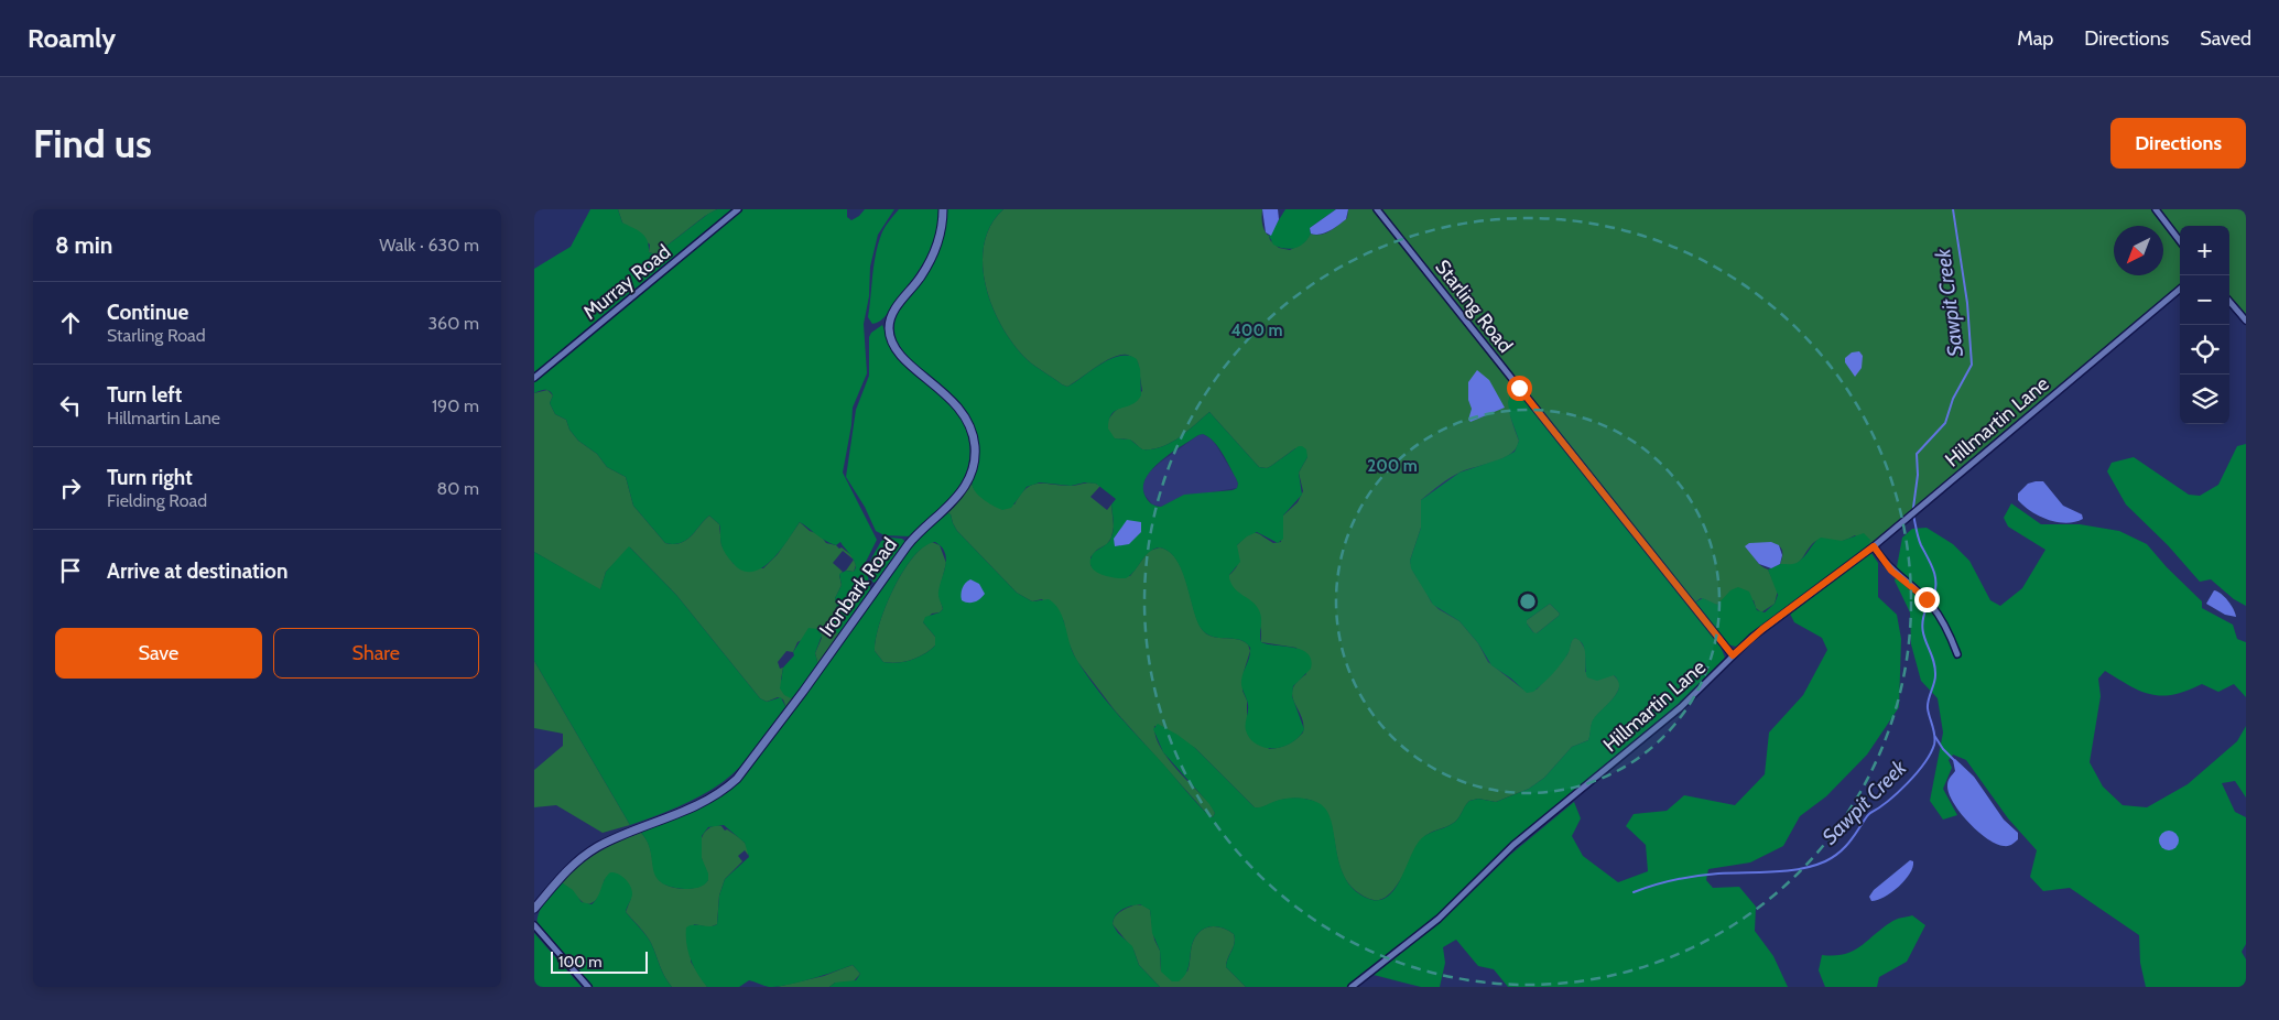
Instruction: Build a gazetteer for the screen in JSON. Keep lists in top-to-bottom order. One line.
{"streets":{"street":["Murray Road","Starling Road","Hillmartin Lane","Ironbark Road"]},"crossings":[["Starling Road","Hillmartin Lane"]],"water":["Sawpit Creek"],"scale_bar":"100 m","north":"bottom left","page":{"header":"Roamly","nav":["Map","Directions","Saved"],"buttons":["Directions",["Save","Share"]],"title":"Find us","heading":["8 min","Walk · 630 m"],"map_buttons":["+","−"],"list":[["Continue","Starling Road","360 m"],["Turn left","Hillmartin Lane","190 m"],["Turn right","Fielding Road","80 m"],"Arrive at destination"],"scale":"100 m"},"rings":["400 m","200 m"]}
